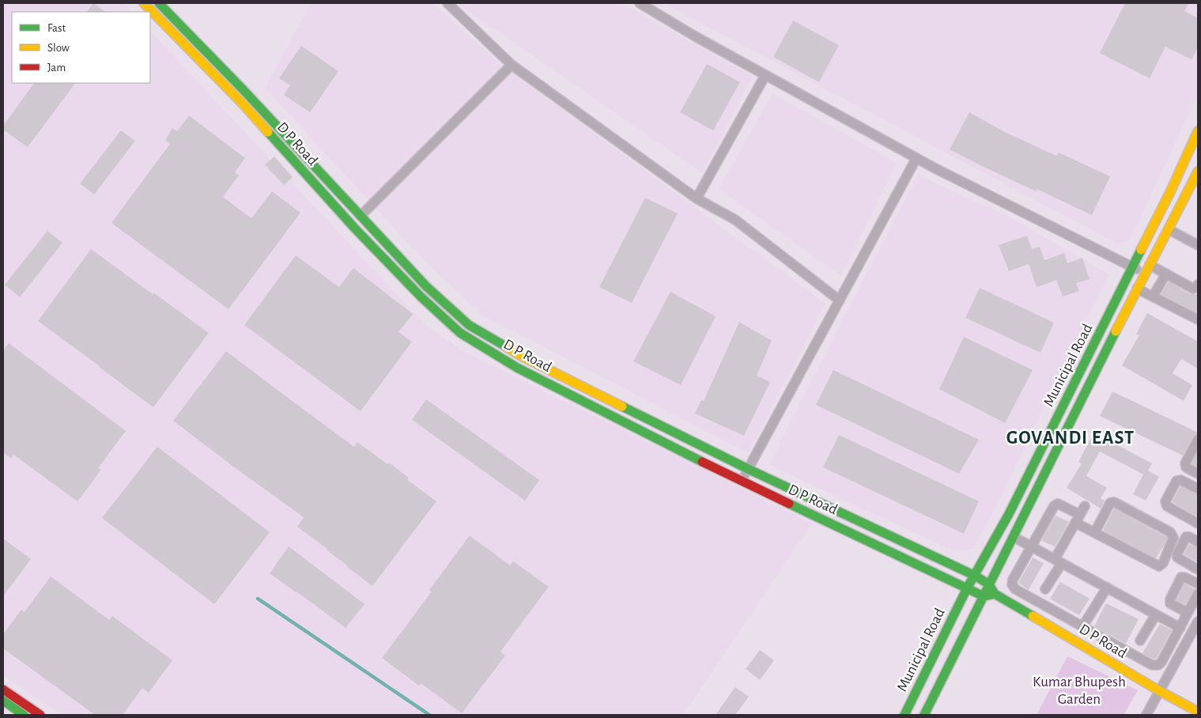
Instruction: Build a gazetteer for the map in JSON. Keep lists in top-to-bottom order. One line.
{"streets":{"street":["D P Road","Municipal Road"]},"crossings":[["D P Road","Municipal Road"]],"districts":["GOVANDI EAST"],"parks":["Kumar Bhupesh Garden"],"legend":["Fast","Slow","Jam"]}
